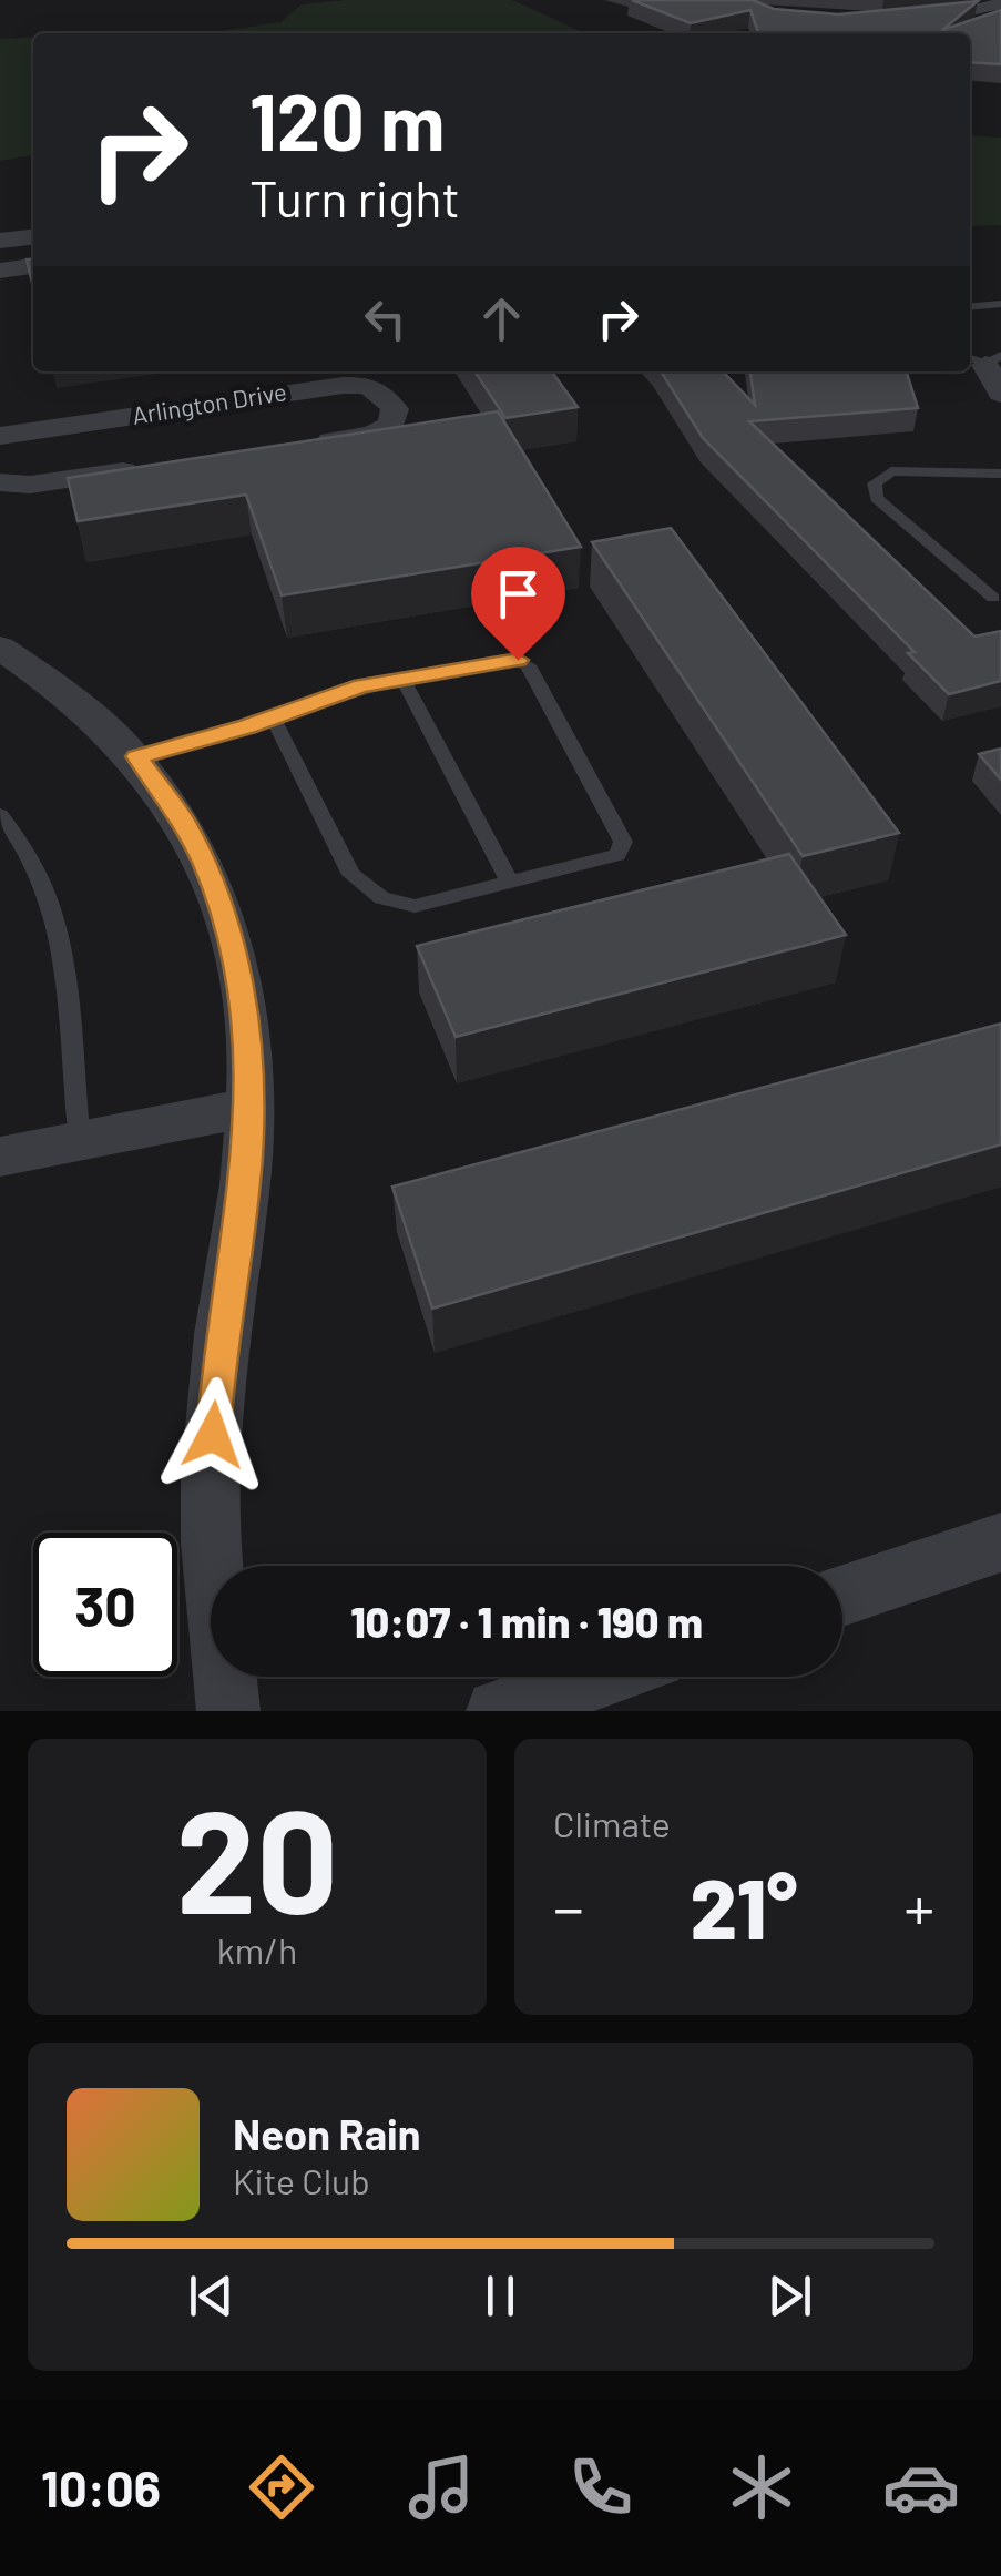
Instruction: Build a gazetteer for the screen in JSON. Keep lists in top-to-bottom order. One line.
{"streets":{"street":["Arlington Drive"]},"page":{"turn":["120 m","Turn right"],"limit":"30","trip":"10:07 · 1 min · 190 m","tile":[["20","km/h"],"Climate"],"heat":["−","21°","+"],"song":["Neon Rain","Kite Club"],"tabs":"10:06"}}
